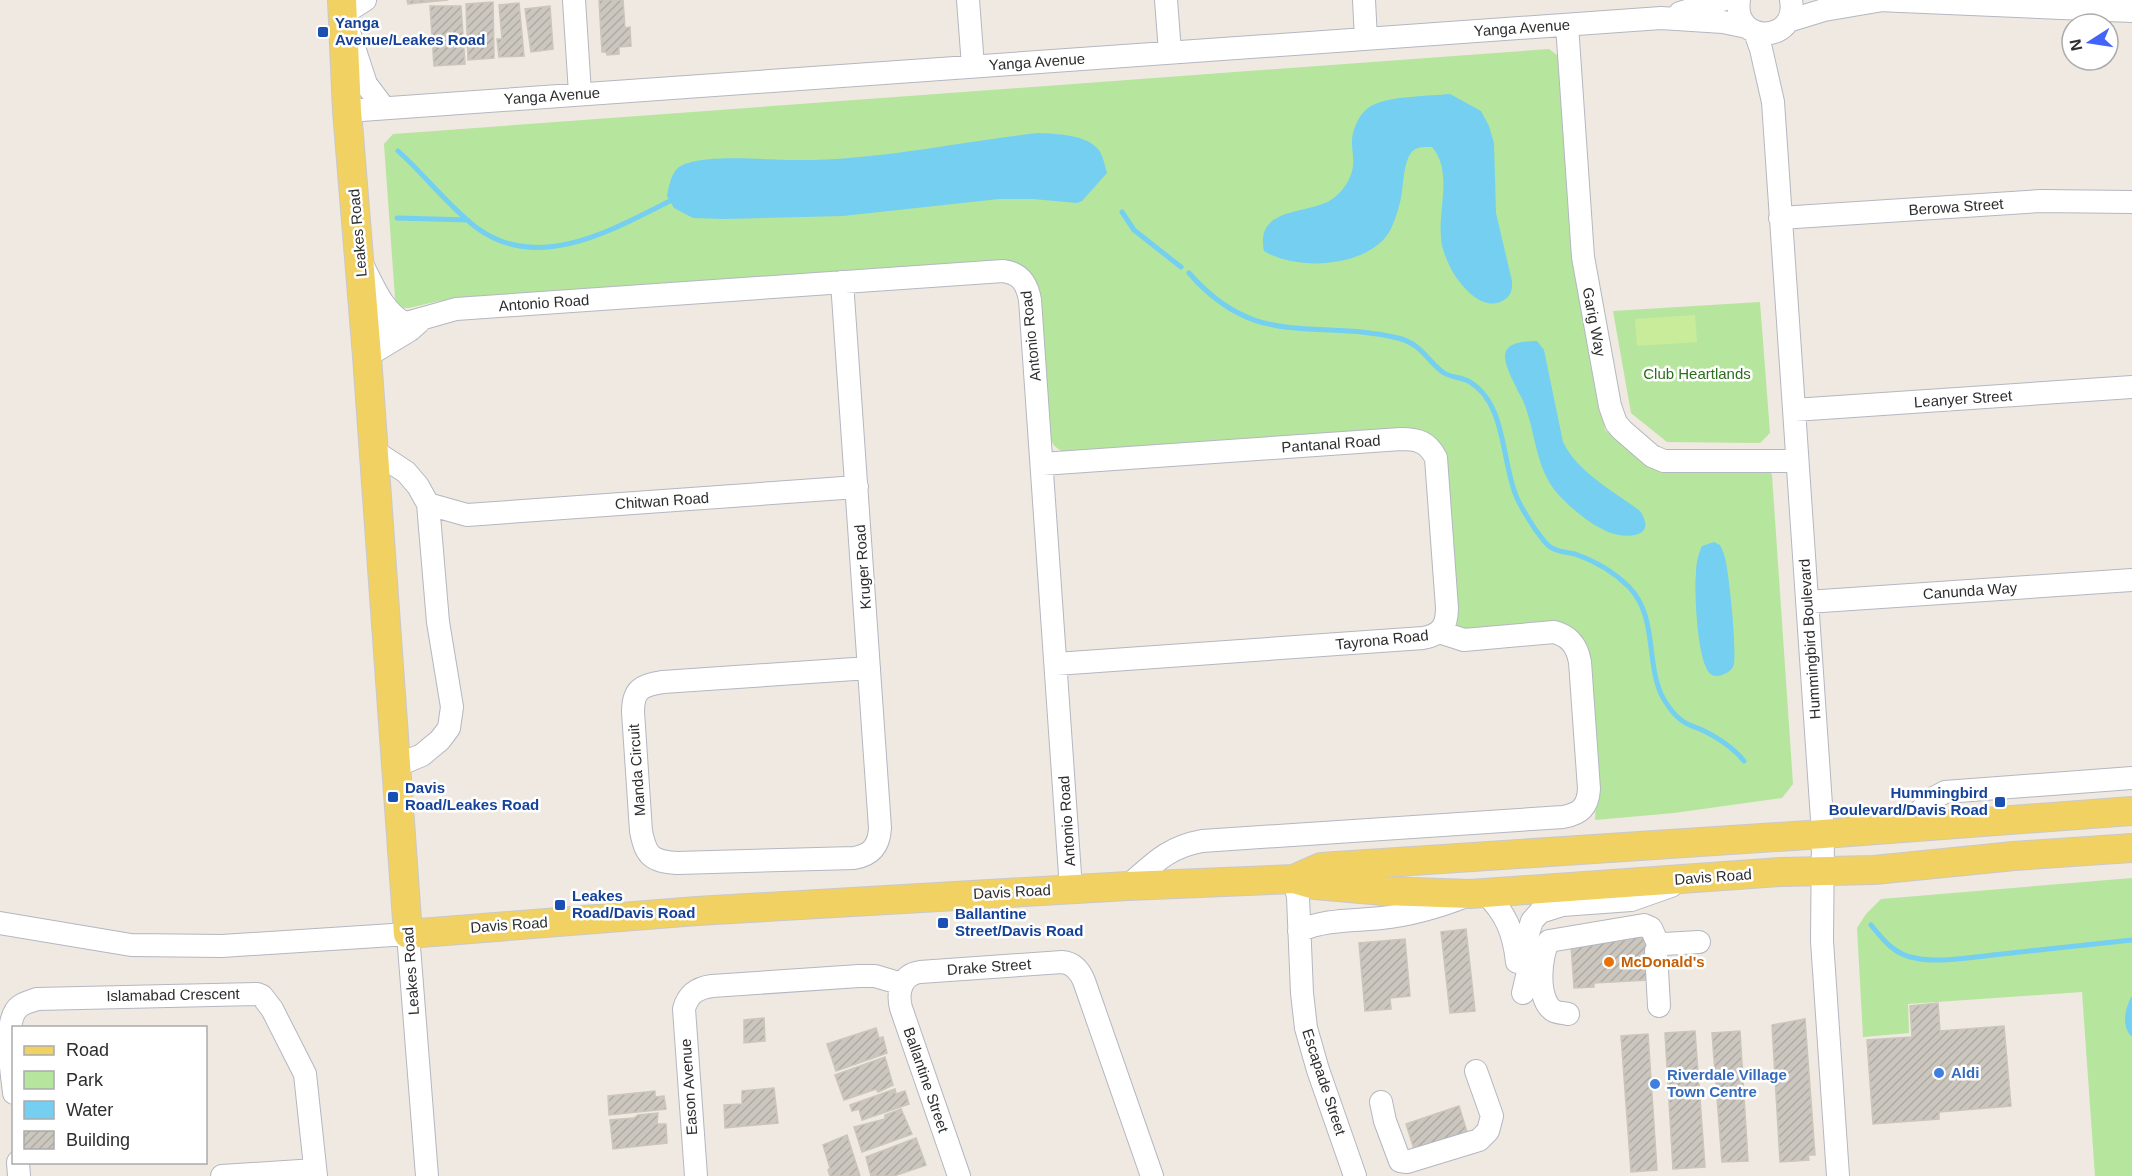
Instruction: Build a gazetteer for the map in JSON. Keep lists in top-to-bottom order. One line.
{"streets":{"main road":["Leakes Road","Davis Road"],"street":["Yanga Avenue","Berowa Street","Antonio Road","Garig Way","Leanyer Street","Pantanal Road","Chitwan Road","Kruger Road","Canunda Way","Hummingbird Boulevard","Tayrona Road","Manda Circuit","Drake Street","Islamabad Crescent","Ballantine Street","Escapade Street","Eason Avenue"]},"crossings":[["Yanga Avenue","Leakes Road"],["Yanga Avenue","Garig Way"],["Yanga Avenue","Hummingbird Boulevard"],["Berowa Street","Hummingbird Boulevard"],["Leakes Road","Antonio Road"],["Leakes Road","Davis Road"],["Antonio Road","Pantanal Road"],["Antonio Road","Kruger Road"],["Antonio Road","Tayrona Road"],["Antonio Road","Davis Road"],["Garig Way","Hummingbird Boulevard"],["Leanyer Street","Hummingbird Boulevard"],["Pantanal Road","Tayrona Road"],["Chitwan Road","Kruger Road"],["Kruger Road","Manda Circuit"],["Canunda Way","Hummingbird Boulevard"],["Hummingbird Boulevard","Davis Road"],["Tayrona Road","Davis Road"],["Davis Road","Escapade Street"],["Drake Street","Ballantine Street"],["Drake Street","Eason Avenue"],["Ballantine Street","Eason Avenue"]],"parks":["Club Heartlands"],"places":{"transit":["Yanga Avenue/Leakes Road","Davis Road/Leakes Road","Hummingbird Boulevard/Davis Road","Leakes Road/Davis Road","Ballantine Street/Davis Road"],"other":["McDonald's","Aldi","Riverdale Village Town Centre"]},"legend":["Road","Park","Water","Building"],"north":"left"}
